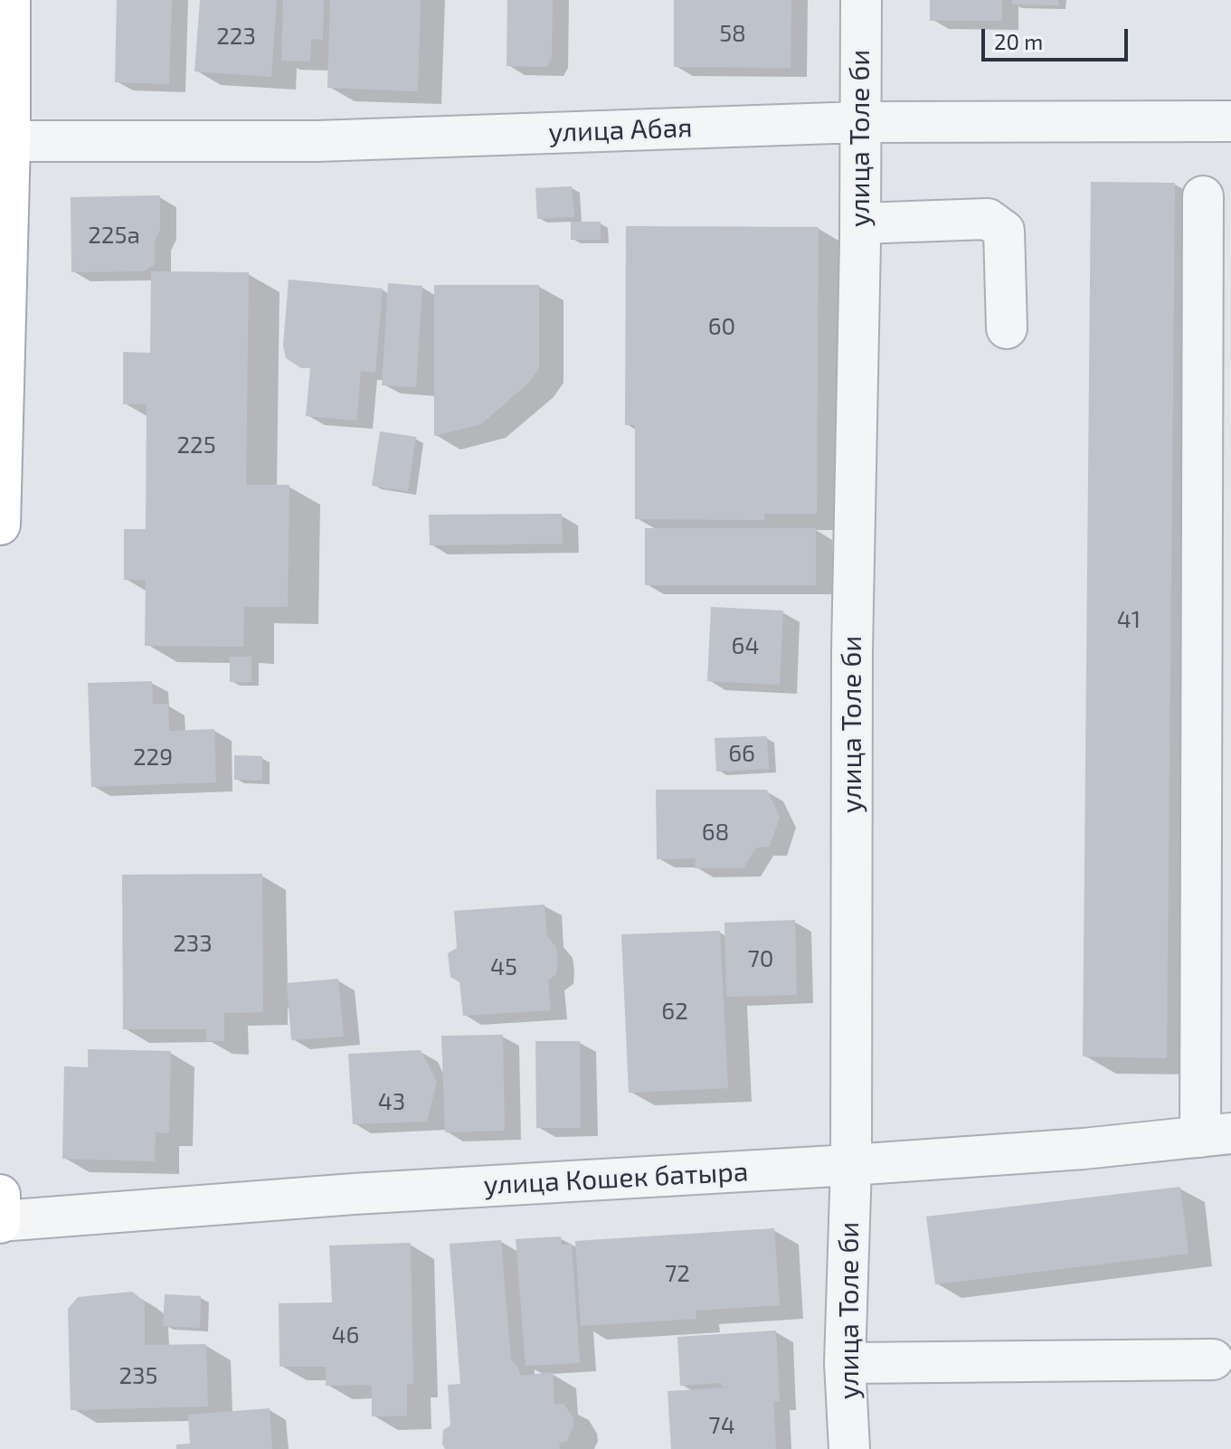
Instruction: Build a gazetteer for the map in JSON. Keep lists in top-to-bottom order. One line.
{"streets":{"street":["улица Абая","улица Толе би","улица Кошек батыра"]},"crossings":[["улица Абая","улица Толе би"],["улица Толе би","улица Кошек батыра"]],"house_numbers":["58","223","225а","60","225","41","64","66","229","68","233","70","45","62","43","72","46","235","74"],"scale_bar":"20 m"}
